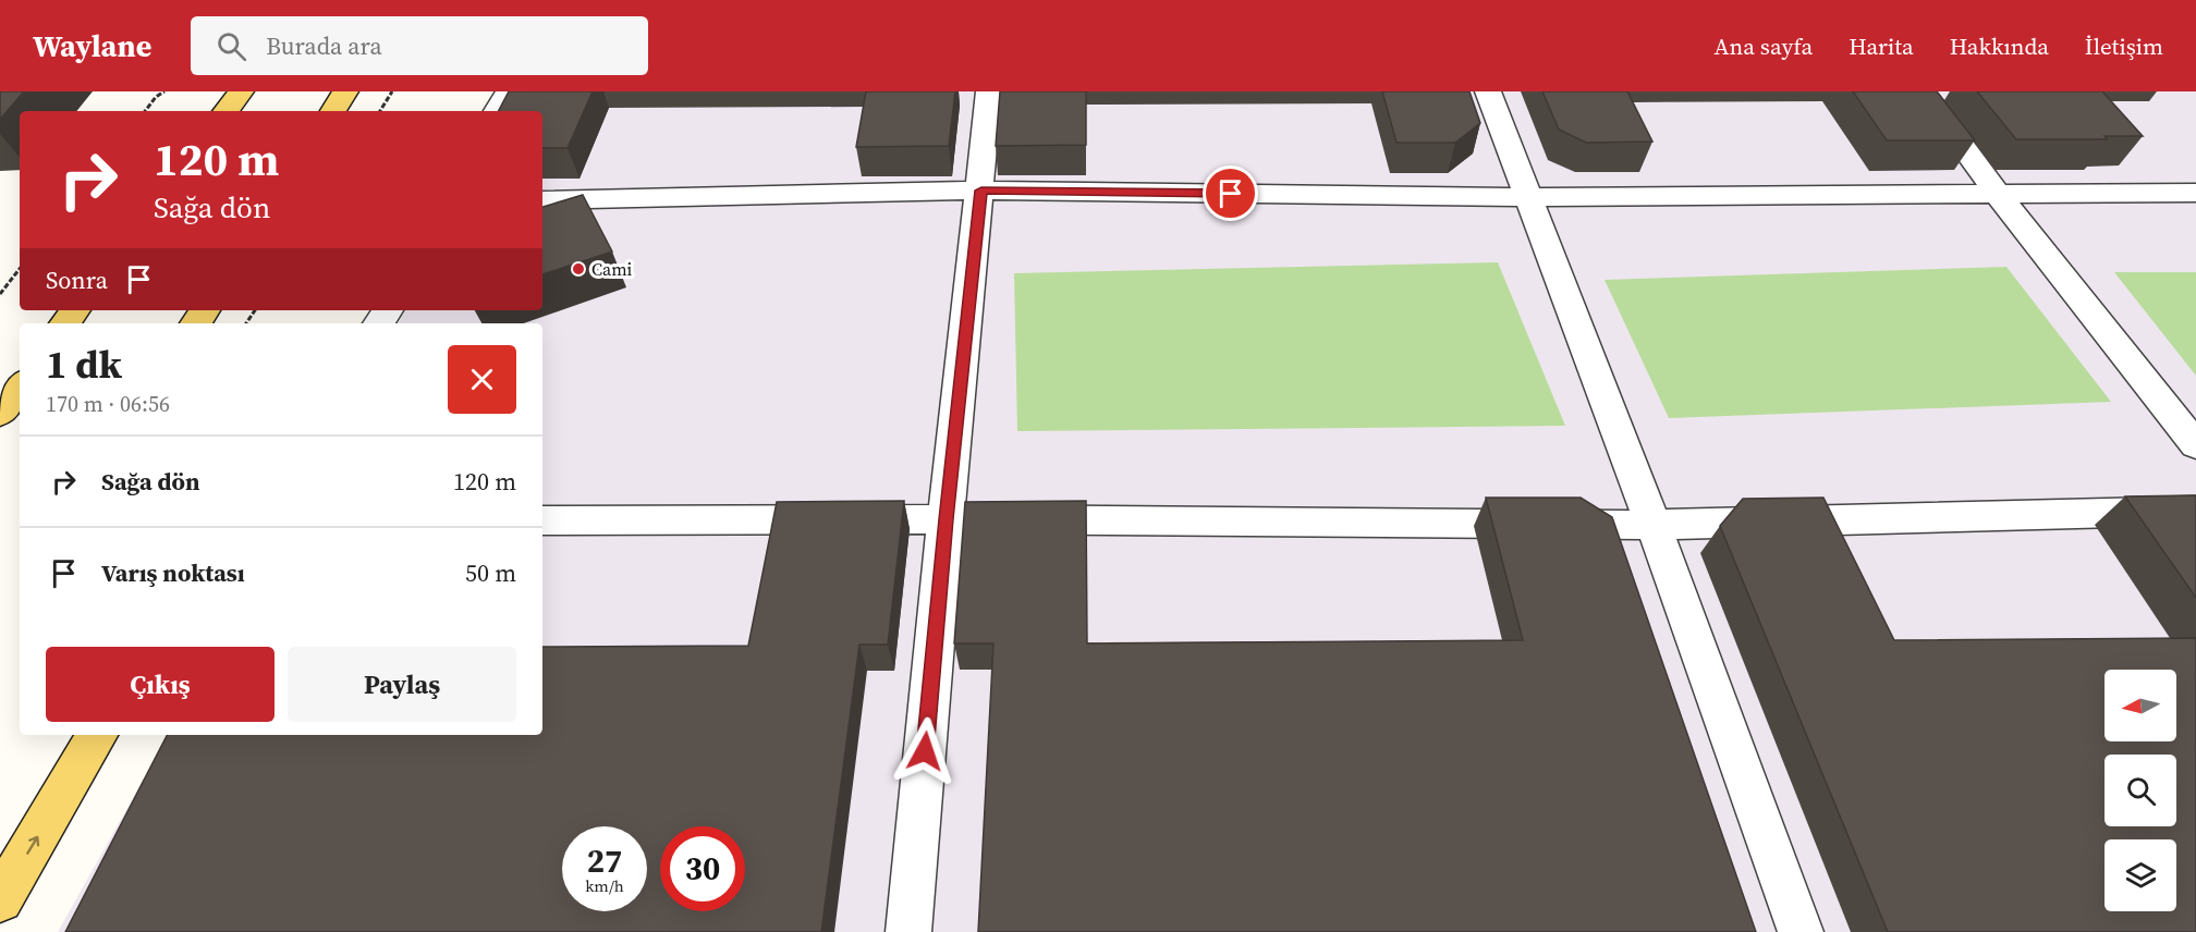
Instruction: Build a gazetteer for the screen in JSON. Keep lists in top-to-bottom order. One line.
{"places":["Cami"],"north":"left","page":{"header":"Waylane","search":"Burada ara","nav":["Ana sayfa","Harita","Hakkında","İletişim"],"turn":["120 m","Sağa dön"],"then":"Sonra","heading":["1 dk","170 m · 06:56"],"list":[{"name":"Sağa dön","value":"120 m"},{"name":"Varış noktası","value":"50 m"}],"buttons":["Çıkış","Paylaş"],"speed":"27 km/h","limit":"30"}}
